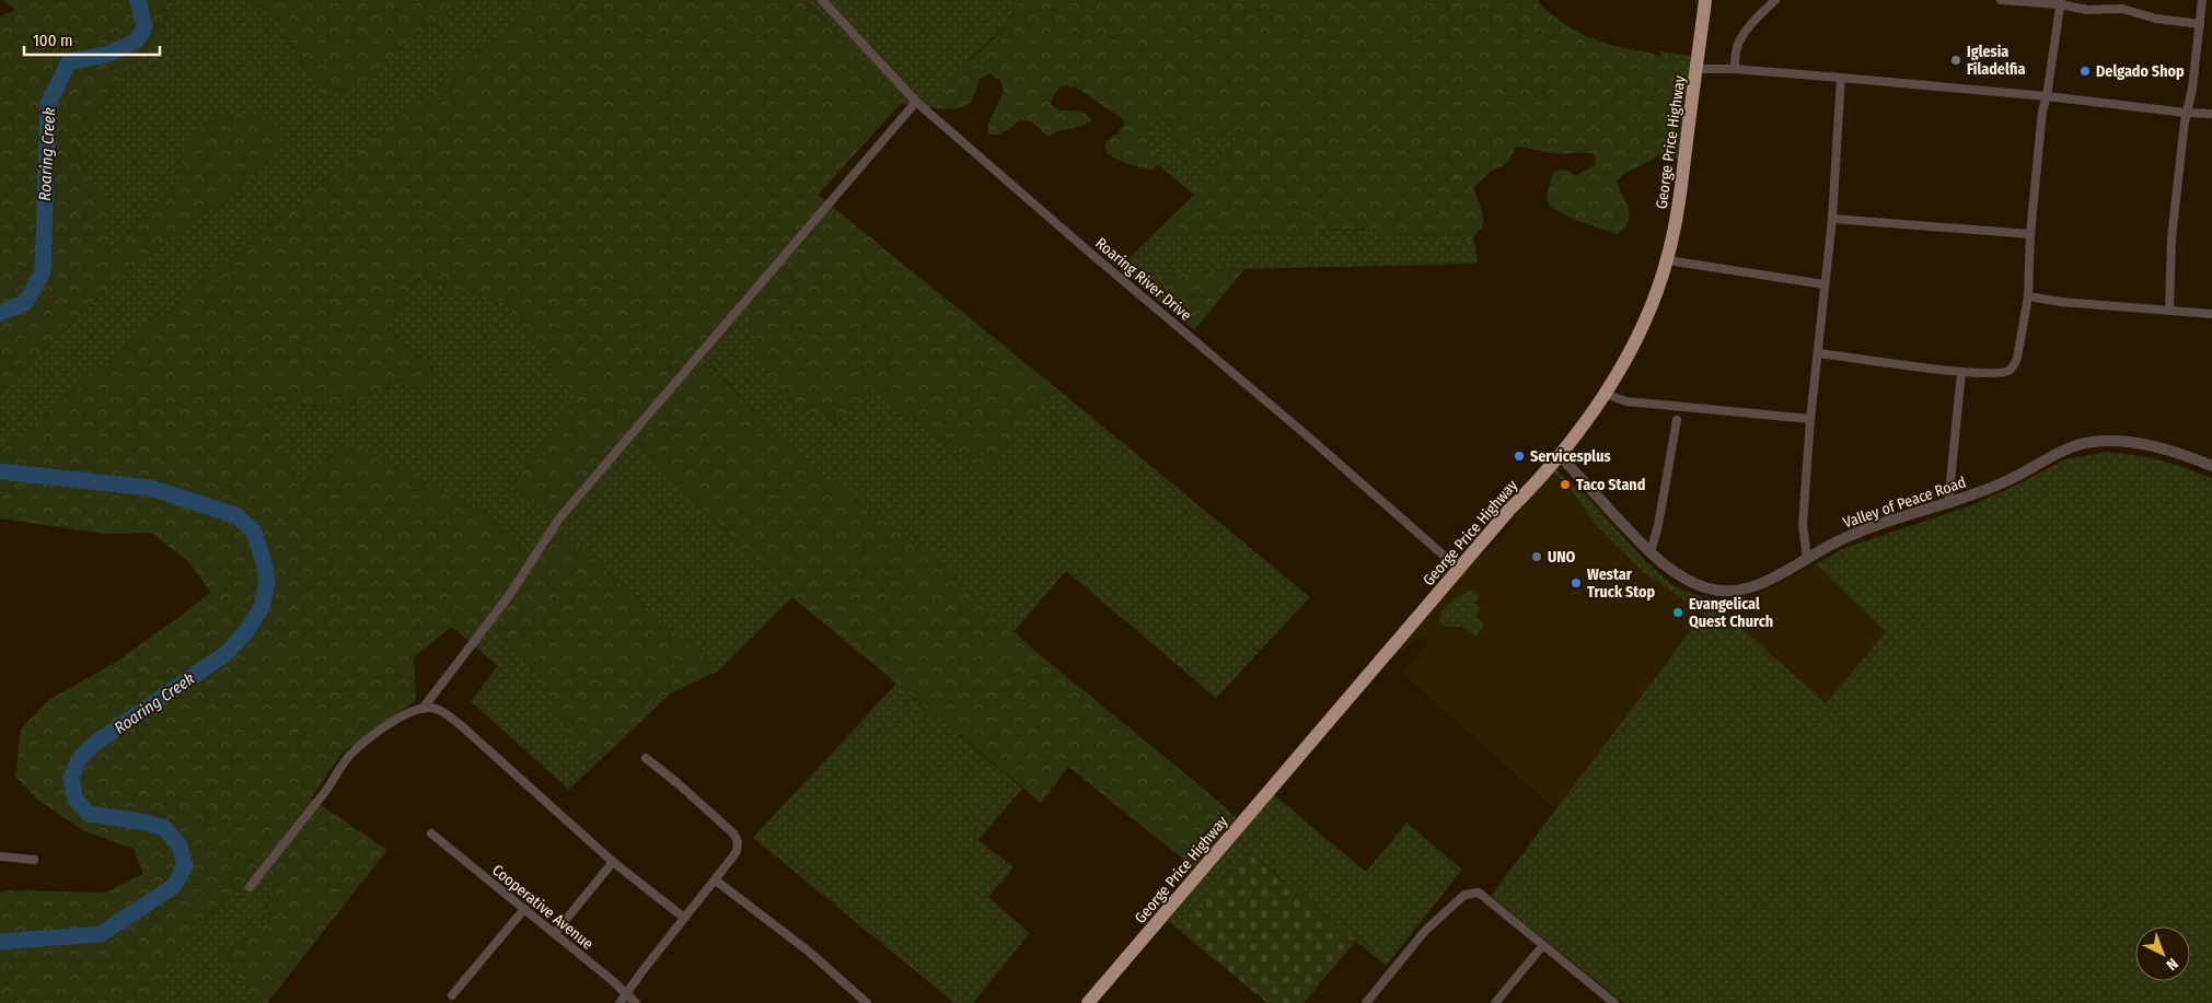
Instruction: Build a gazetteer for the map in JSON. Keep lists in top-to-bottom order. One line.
{"streets":{"highway":["George Price Highway"],"street":["Roaring River Drive","Valley of Peace Road","Cooperative Avenue"]},"crossings":[["George Price Highway","Roaring River Drive"],["George Price Highway","Valley of Peace Road"]],"water":["Roaring Creek"],"places":["Iglesia Filadelfia","Delgado Shop","Servicesplus","Taco Stand","UNO","Westar Truck Stop","Evangelical Quest Church"],"scale_bar":"100 m","north":"bottom right"}
